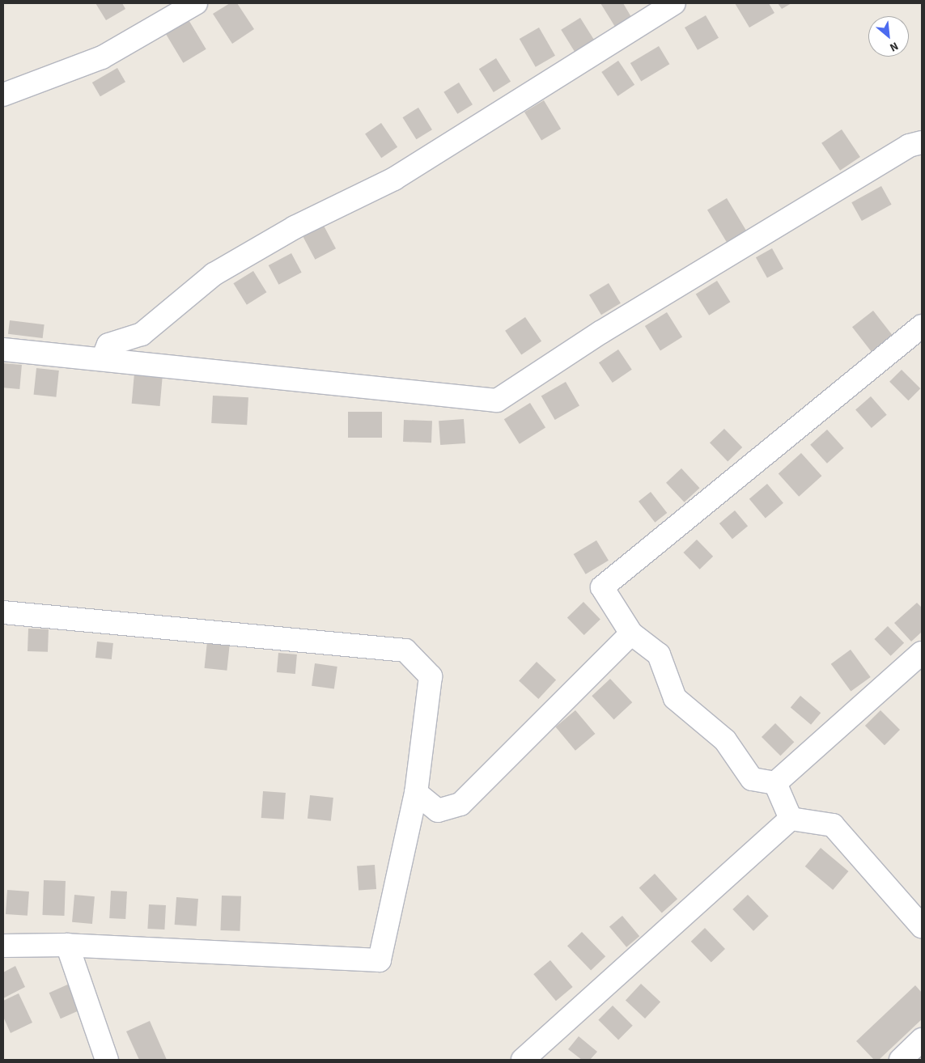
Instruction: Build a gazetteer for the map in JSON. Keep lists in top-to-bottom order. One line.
{"north":"bottom right"}
